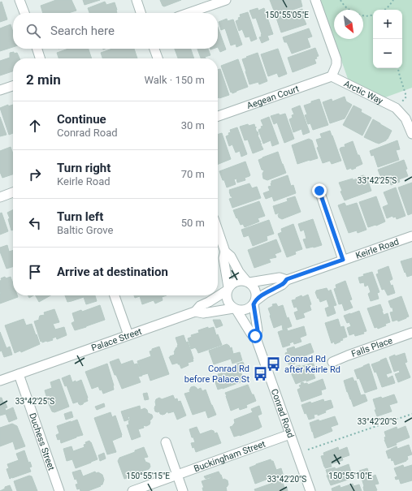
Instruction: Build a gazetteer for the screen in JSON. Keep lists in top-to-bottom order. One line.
{"streets":{"street":["Arctic Way","Aegean Court","Keirle Road","Palace Street","Falls Place","Conrad Road","Duchess Street","Buckingham Street"]},"crossings":[["Arctic Way","Aegean Court"],["Keirle Road","Palace Street"],["Keirle Road","Conrad Road"],["Palace Street","Conrad Road"],["Palace Street","Duchess Street"],["Conrad Road","Buckingham Street"]],"places":{"bus stop":["Conrad Rd after Keirle Rd","Conrad Rd before Palace St"]},"north":"bottom right","page":{"map_buttons":["+","−"],"search":"Search here","heading":["2 min","Walk · 150 m"],"list":[["Continue","Conrad Road","30 m"],["Turn right","Keirle Road","70 m"],["Turn left","Baltic Grove","50 m"],"Arrive at destination"]},"coordinates":["150°55'05\"E","33°42'25\"S","33°42'20\"S","150°55'15\"E","150°55'10\"E"]}
